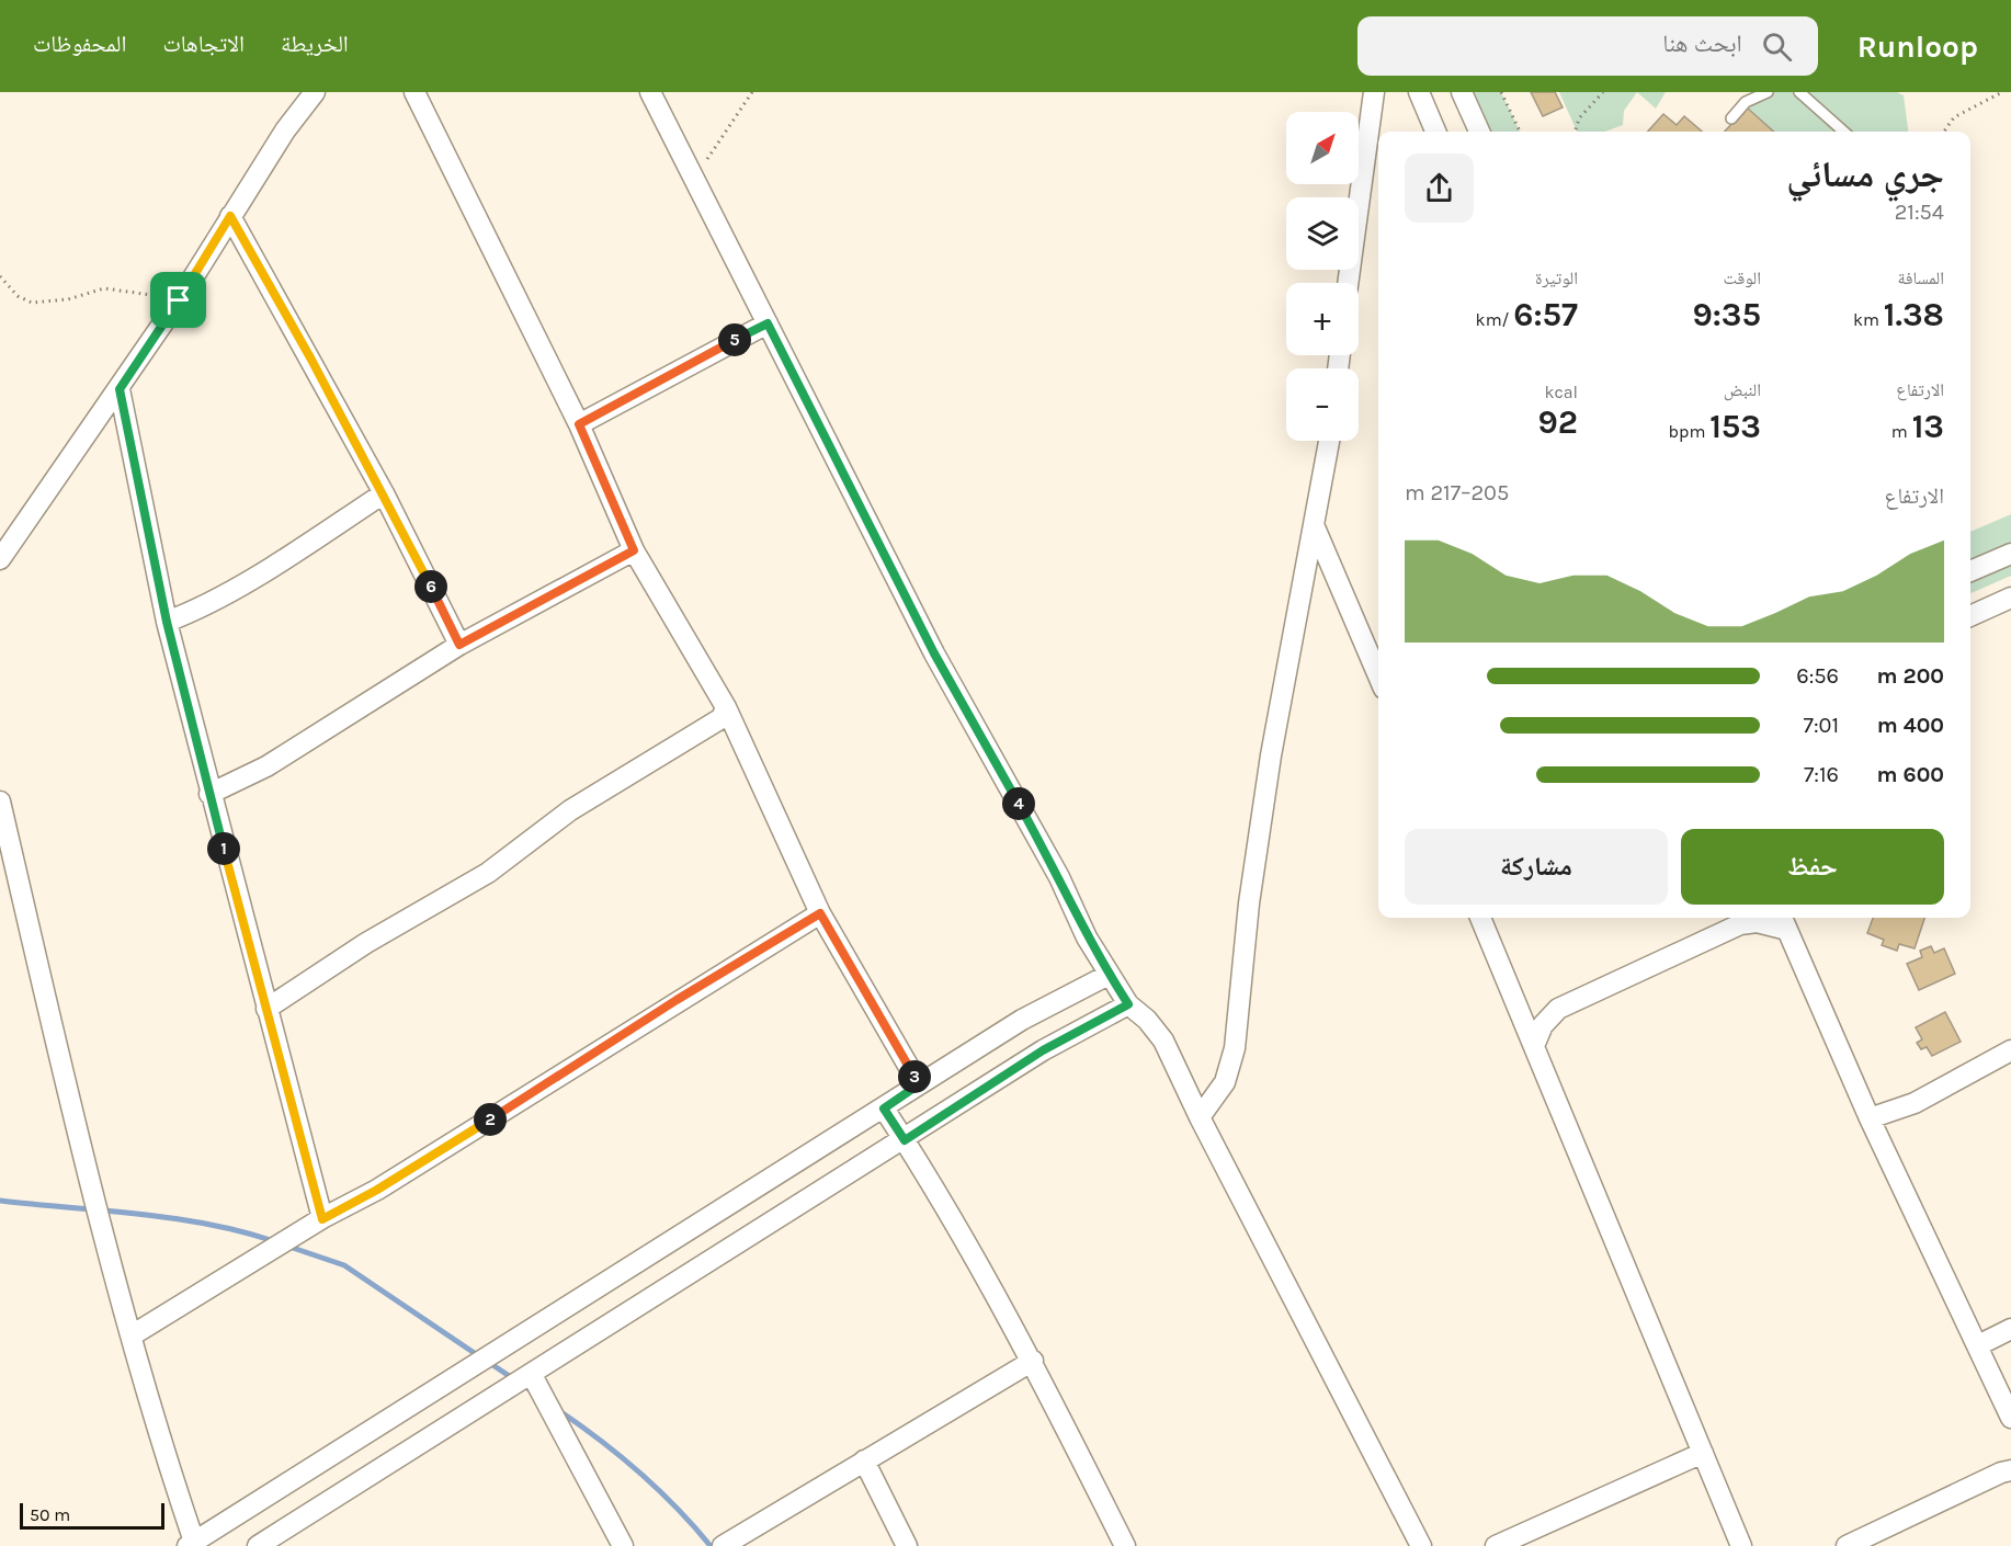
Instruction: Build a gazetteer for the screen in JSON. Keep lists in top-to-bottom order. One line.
{"scale_bar":"50 m","north":"top right","page":{"header":"Runloop","search":"ابحث هنا","nav":["الخريطة","الاتجاهات","المحفوظات"],"map_buttons":["+","−"],"heading":["جري مسائي","21:54"],"stats":[["المسافة","1.38 km"],["الوقت","9:35"],["الوتيرة","6:57 /km"],["الارتفاع","13 m"],["النبض","153 bpm"],["kcal","92"]],"pins":["5","6","4","1","3","2"],"chart":["الارتفاع","205–217 m"],"list":[{"name":"200 m","note":"6:56"},{"name":"400 m","note":"7:01"},{"name":"600 m","note":"7:16"}],"buttons":["حفظ","مشاركة"],"scale":"50 m"}}
